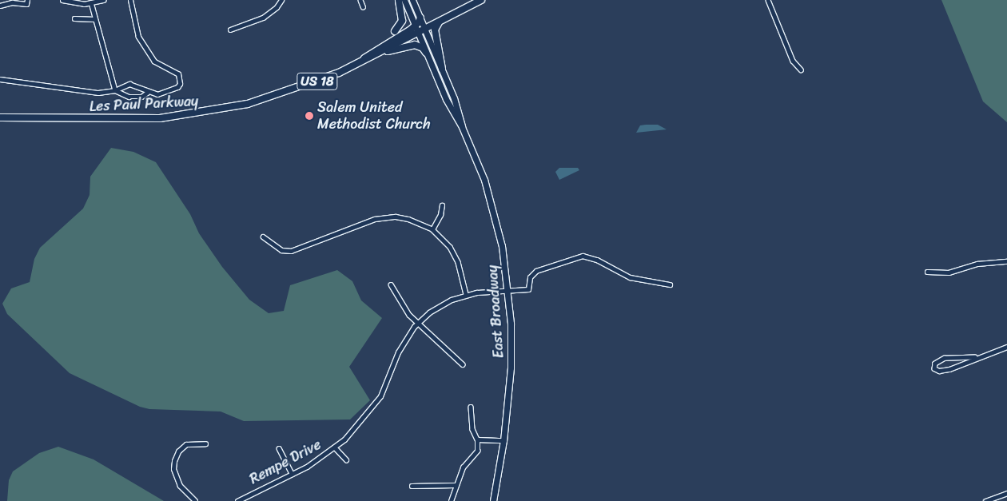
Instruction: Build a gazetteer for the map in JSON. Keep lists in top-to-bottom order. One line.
{"streets":{"main road":["US 18","Les Paul Parkway","East Broadway"],"street":["Rempe Drive"]},"crossings":[["Les Paul Parkway","East Broadway"],["East Broadway","Rempe Drive"]],"places":["Salem United Methodist Church"]}
